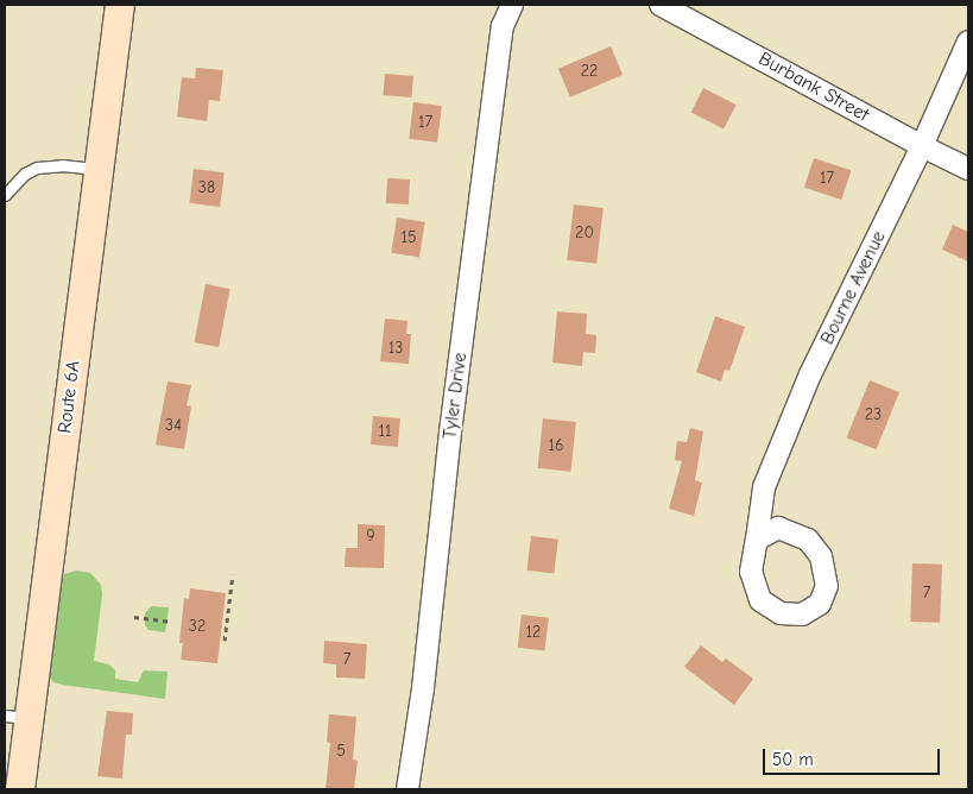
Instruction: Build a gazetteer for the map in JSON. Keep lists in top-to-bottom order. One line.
{"streets":{"main road":["Route 6A"],"street":["Burbank Street","Bourne Avenue","Tyler Drive"]},"crossings":[["Burbank Street","Bourne Avenue"]],"house_numbers":["22","17","17","38","20","15","13","23","34","11","16","9","7","32","12","7","5"],"scale_bar":"50 m"}
